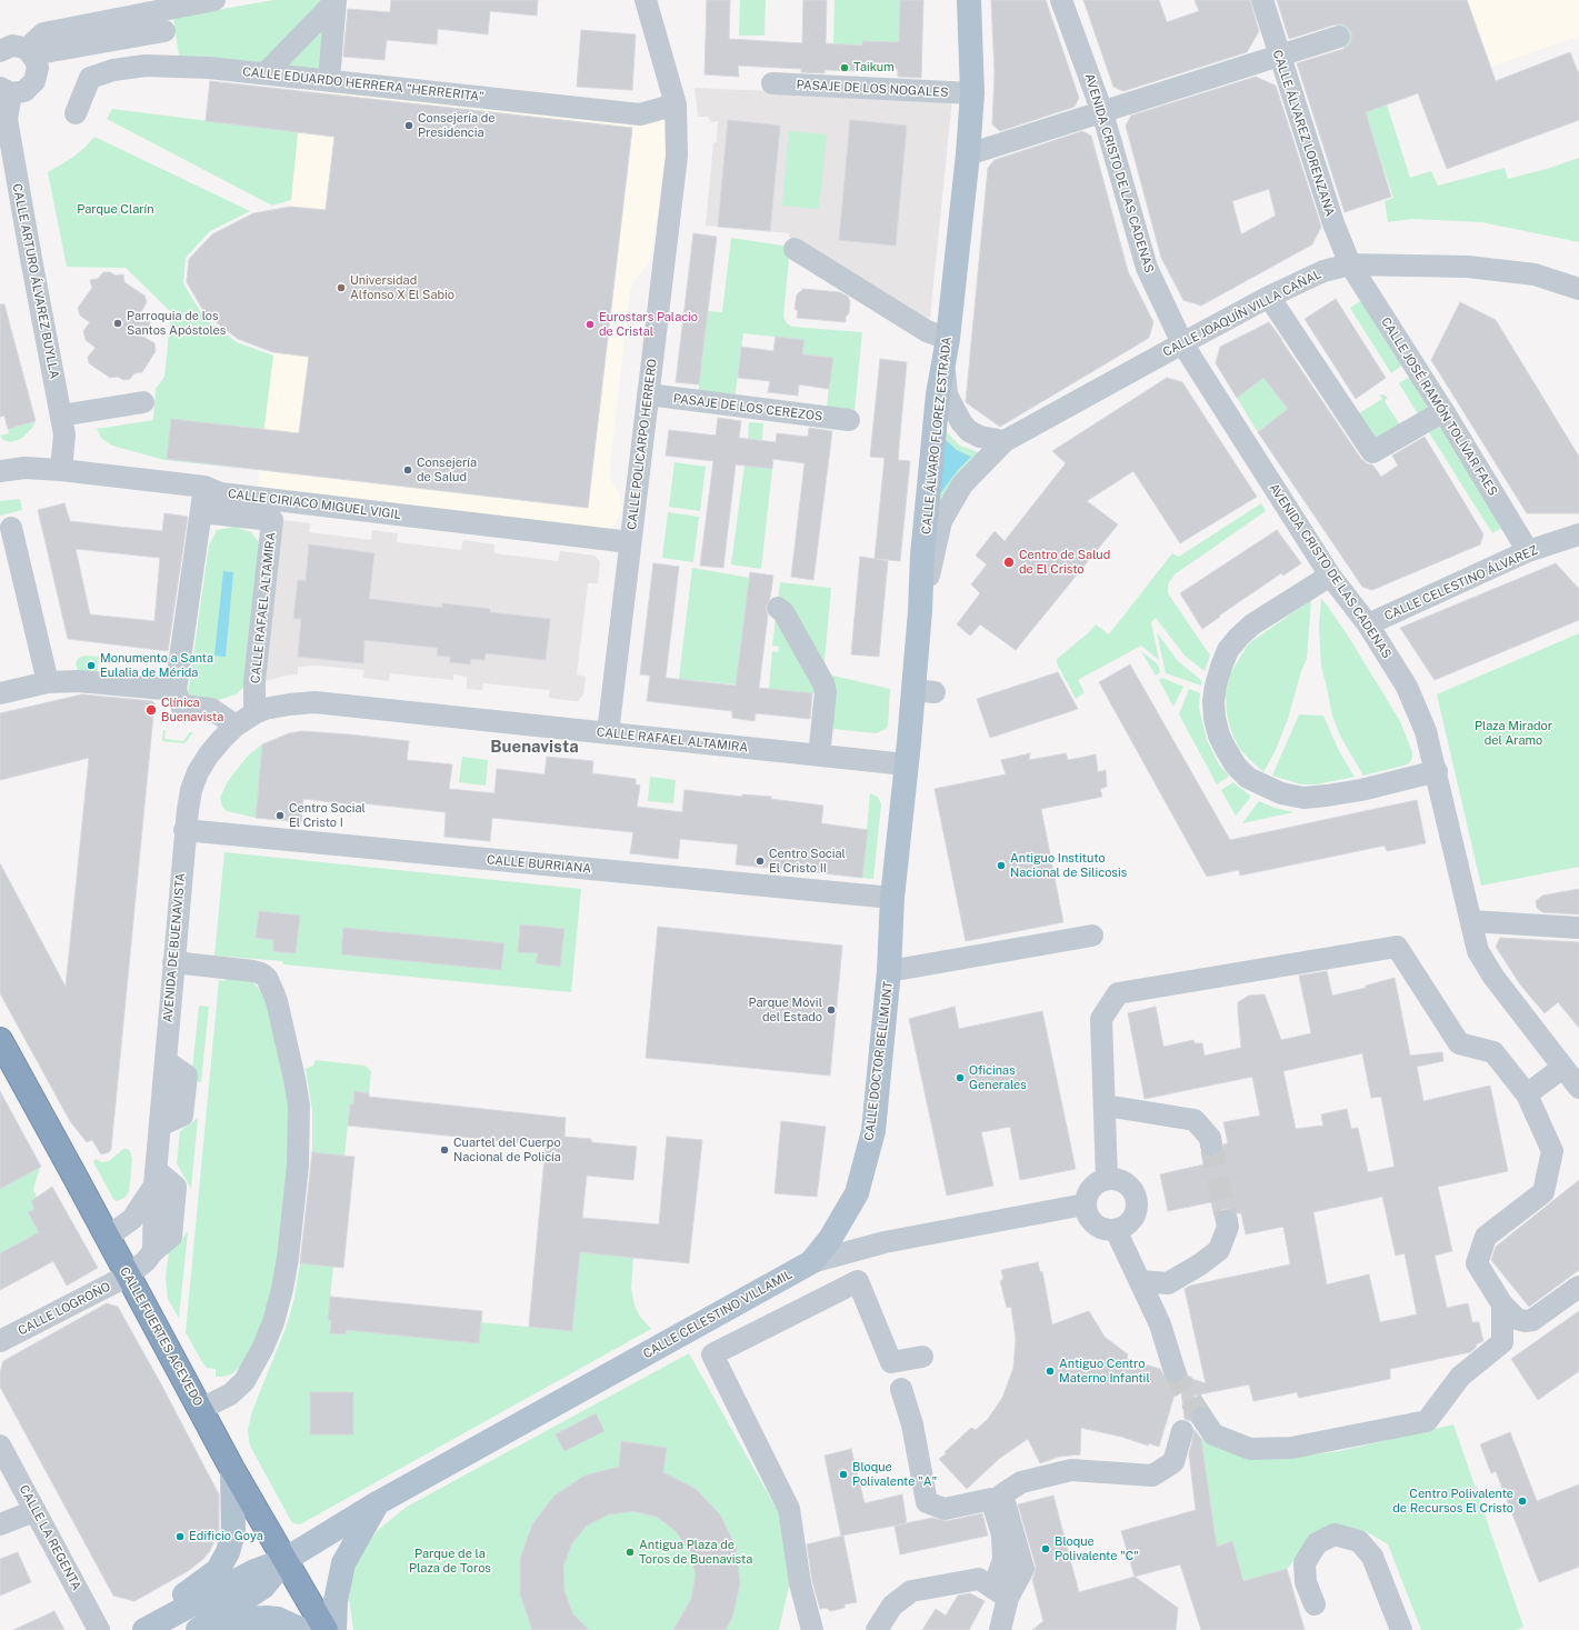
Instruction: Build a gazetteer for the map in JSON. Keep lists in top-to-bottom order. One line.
{"streets":{"highway":["CALLE FUERTES ACEVEDO"],"main road":["CALLE ÁLVARO FLOREZ ESTRADA","CALLE DOCTOR BELLMUNT","CALLE CELESTINO VILLAMIL"],"street":["CALLE EDUARDO HERRERA \"HERRERITA\"","PASAJE DE LOS NOGALES","CALLE ÁLVAREZ LORENZANA","AVENIDA CRISTO DE LAS CADENAS","CALLE ARTURO ÁLVAREZ BUYLLA","CALLE JOAQUÍN VILLA CAÑAL","CALLE JOSÉ RAMÓN TOLÍVAR FAES","PASAJE DE LOS CEREZOS","CALLE POLICARPO HERRERO","CALLE CIRIACO MIGUEL VIGIL","CALLE CELESTINO ÁLVAREZ","CALLE RAFAEL ALTAMIRA","CALLE BURRIANA","AVENIDA DE BUENAVISTA","CALLE LOGROÑO","CALLE LA REGENTA"]},"crossings":[["CALLE EDUARDO HERRERA \"HERRERITA\"","CALLE POLICARPO HERRERO"],["PASAJE DE LOS NOGALES","CALLE ÁLVARO FLOREZ ESTRADA"],["CALLE ÁLVAREZ LORENZANA","CALLE JOAQUÍN VILLA CAÑAL"],["CALLE ÁLVAREZ LORENZANA","CALLE JOSÉ RAMÓN TOLÍVAR FAES"],["AVENIDA CRISTO DE LAS CADENAS","CALLE JOAQUÍN VILLA CAÑAL"],["AVENIDA CRISTO DE LAS CADENAS","CALLE CELESTINO ÁLVAREZ"],["CALLE ARTURO ÁLVAREZ BUYLLA","CALLE CIRIACO MIGUEL VIGIL"],["CALLE JOAQUÍN VILLA CAÑAL","CALLE JOSÉ RAMÓN TOLÍVAR FAES"],["CALLE JOAQUÍN VILLA CAÑAL","CALLE ÁLVARO FLOREZ ESTRADA"],["CALLE JOSÉ RAMÓN TOLÍVAR FAES","CALLE CELESTINO ÁLVAREZ"],["PASAJE DE LOS CEREZOS","CALLE POLICARPO HERRERO"],["CALLE ÁLVARO FLOREZ ESTRADA","CALLE RAFAEL ALTAMIRA"],["CALLE ÁLVARO FLOREZ ESTRADA","CALLE BURRIANA"],["CALLE ÁLVARO FLOREZ ESTRADA","CALLE DOCTOR BELLMUNT"],["CALLE POLICARPO HERRERO","CALLE CIRIACO MIGUEL VIGIL"],["CALLE POLICARPO HERRERO","CALLE RAFAEL ALTAMIRA"],["CALLE RAFAEL ALTAMIRA","AVENIDA DE BUENAVISTA"],["CALLE BURRIANA","AVENIDA DE BUENAVISTA"],["CALLE BURRIANA","CALLE DOCTOR BELLMUNT"],["AVENIDA DE BUENAVISTA","CALLE LOGROÑO"],["AVENIDA DE BUENAVISTA","CALLE FUERTES ACEVEDO"],["CALLE DOCTOR BELLMUNT","CALLE CELESTINO VILLAMIL"],["CALLE LOGROÑO","CALLE FUERTES ACEVEDO"],["CALLE CELESTINO VILLAMIL","CALLE FUERTES ACEVEDO"]],"districts":["Buenavista"],"parks":["Parque Clarín","Plaza Mirador del Aramo","Parque de la Plaza de Toros"],"places":["Taikum","Consejería de Presidencia","Universidad Alfonso X El Sabio","Parroquia de los Santos Apóstoles","Eurostars Palacio de Cristal","Consejería de Salud","Centro de Salud de El Cristo","Monumento a Santa Eulalia de Mérida","Clínica Buenavista","Centro Social El Cristo I","Centro Social El Cristo II","Antiguo Instituto Nacional de Silicosis","Parque Móvil del Estado","Oficinas Generales","Cuartel del Cuerpo Nacional de Policía","Antiguo Centro Materno Infantil","Bloque Polivalente \"A\"","Centro Polivalente de Recursos El Cristo","Edificio Goya","Bloque Polivalente \"C\"","Antigua Plaza de Toros de Buenavista"]}
